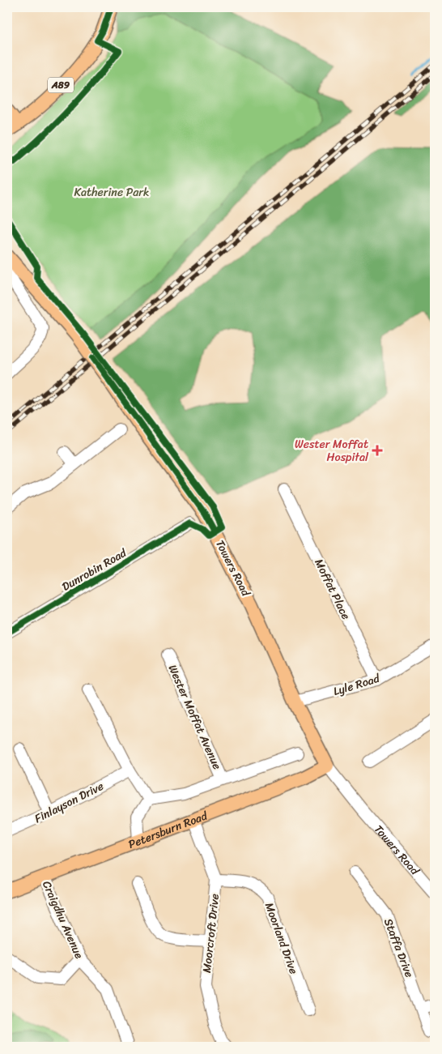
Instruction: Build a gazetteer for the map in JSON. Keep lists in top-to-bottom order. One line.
{"streets":{"main road":["A89","Towers Road","Petersburn Road"],"street":["Dunrobin Road","Moffat Place","Lyle Road","Wester Moffat Avenue","Finlayson Drive","Craigdhu Avenue","Moorcroft Drive","Moorland Drive","Staffa Drive"]},"crossings":[["Towers Road","Lyle Road"],["Towers Road","Petersburn Road"],["Moffat Place","Lyle Road"],["Petersburn Road","Craigdhu Avenue"],["Petersburn Road","Moorcroft Drive"],["Moorcroft Drive","Moorland Drive"]],"parks":["Katherine Park"],"places":{"health":["Wester Moffat Hospital"]}}
